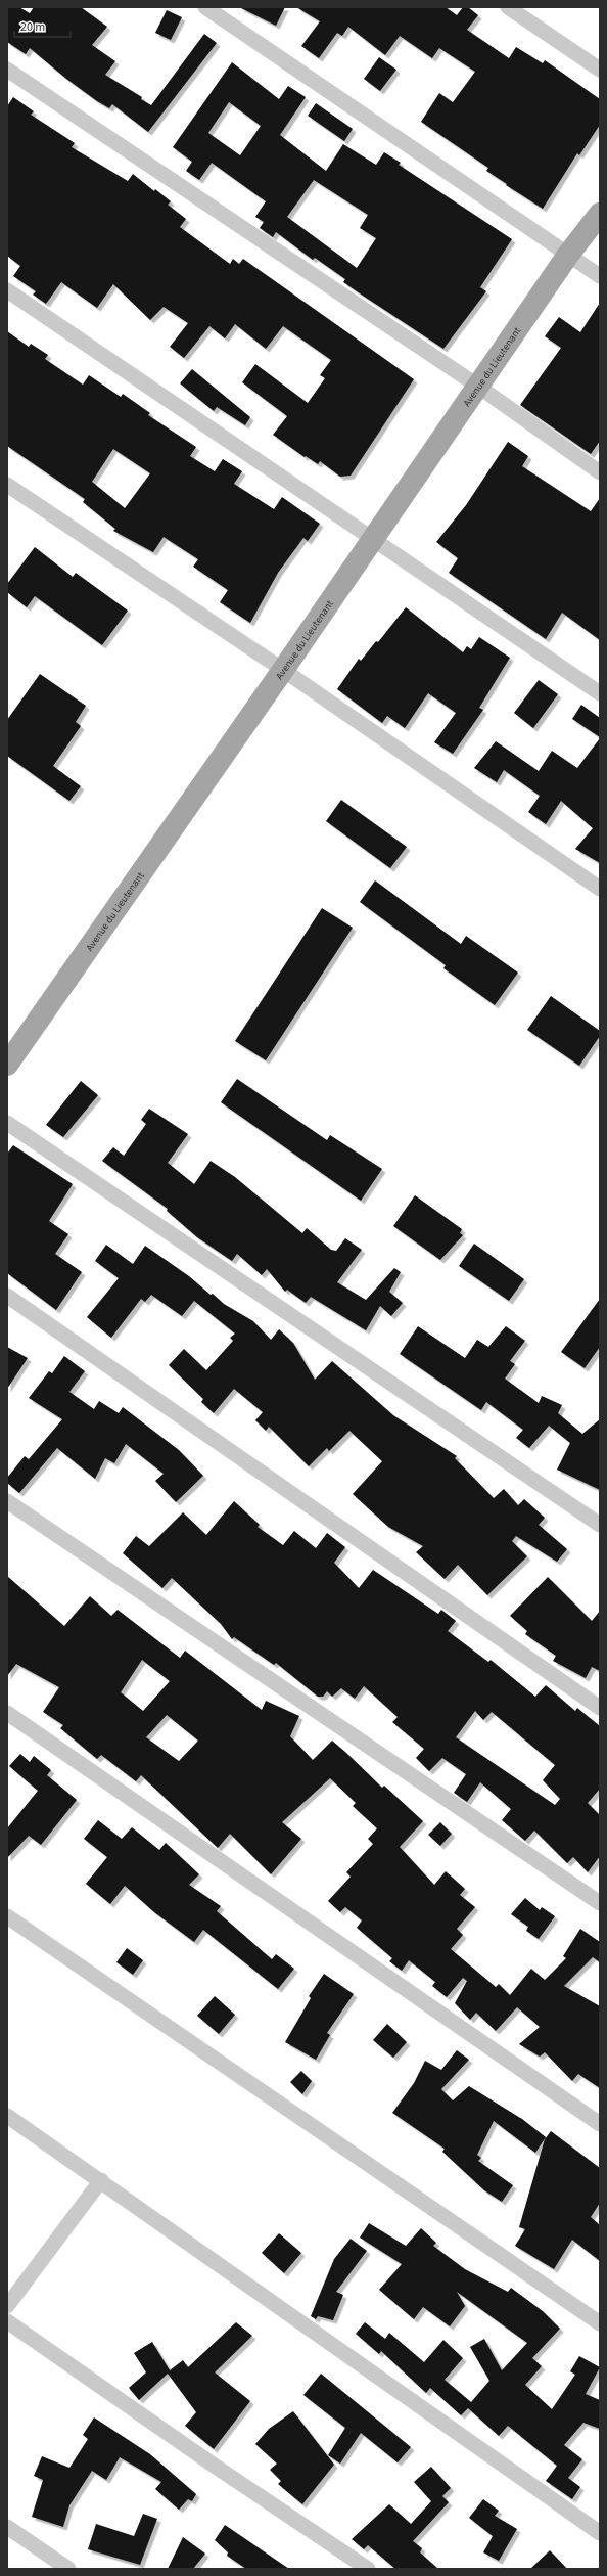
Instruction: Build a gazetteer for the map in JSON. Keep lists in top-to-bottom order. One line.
{"streets":{"main road":["Avenue du Lieutenant"]},"scale_bar":"20 m"}
